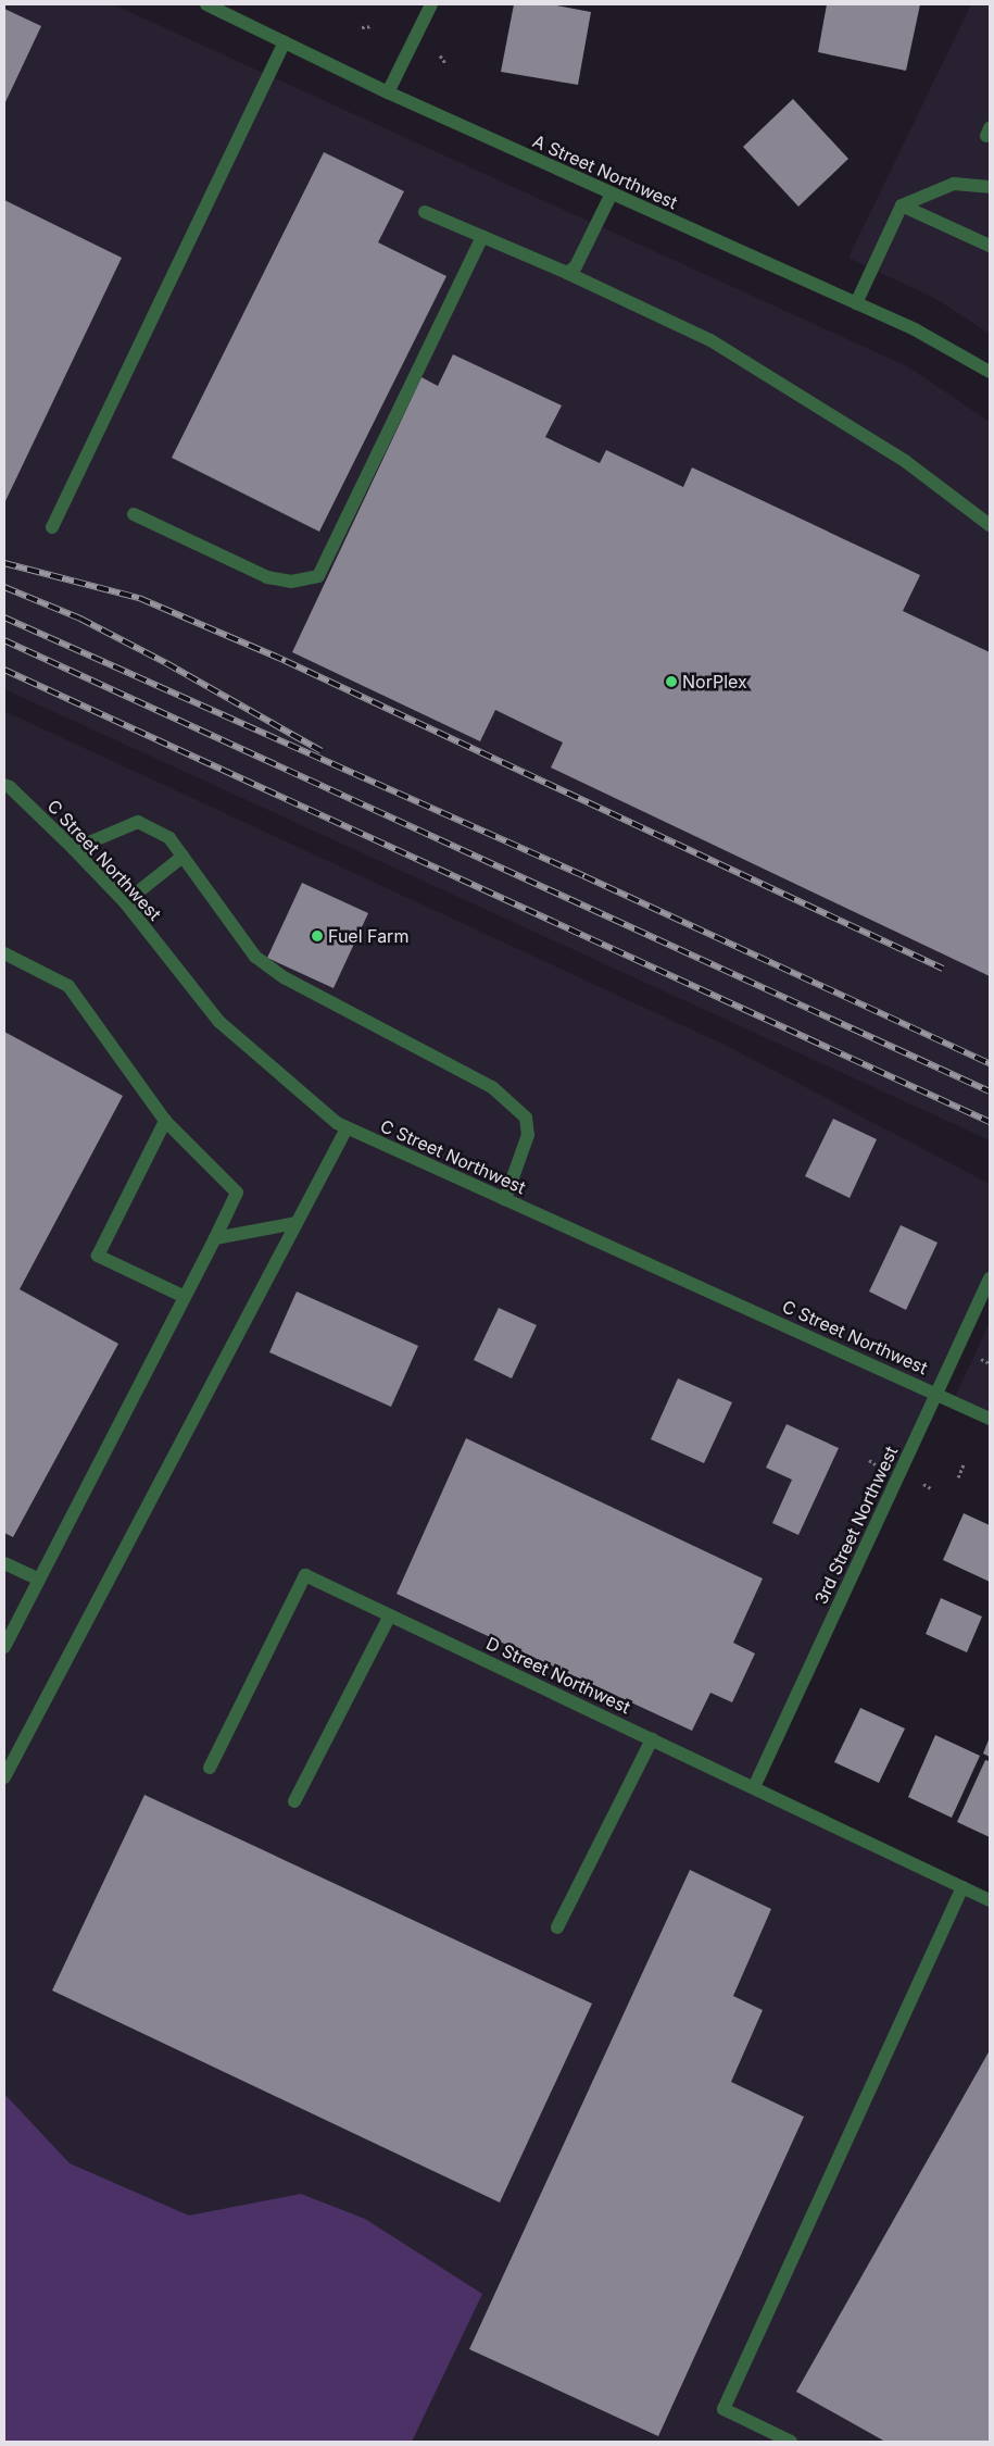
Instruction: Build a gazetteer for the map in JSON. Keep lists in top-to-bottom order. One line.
{"streets":{"street":["A Street Northwest","C Street Northwest","3rd Street Northwest","D Street Northwest"]},"crossings":[["C Street Northwest","3rd Street Northwest"],["3rd Street Northwest","D Street Northwest"]],"places":["NorPlex","Fuel Farm"]}
